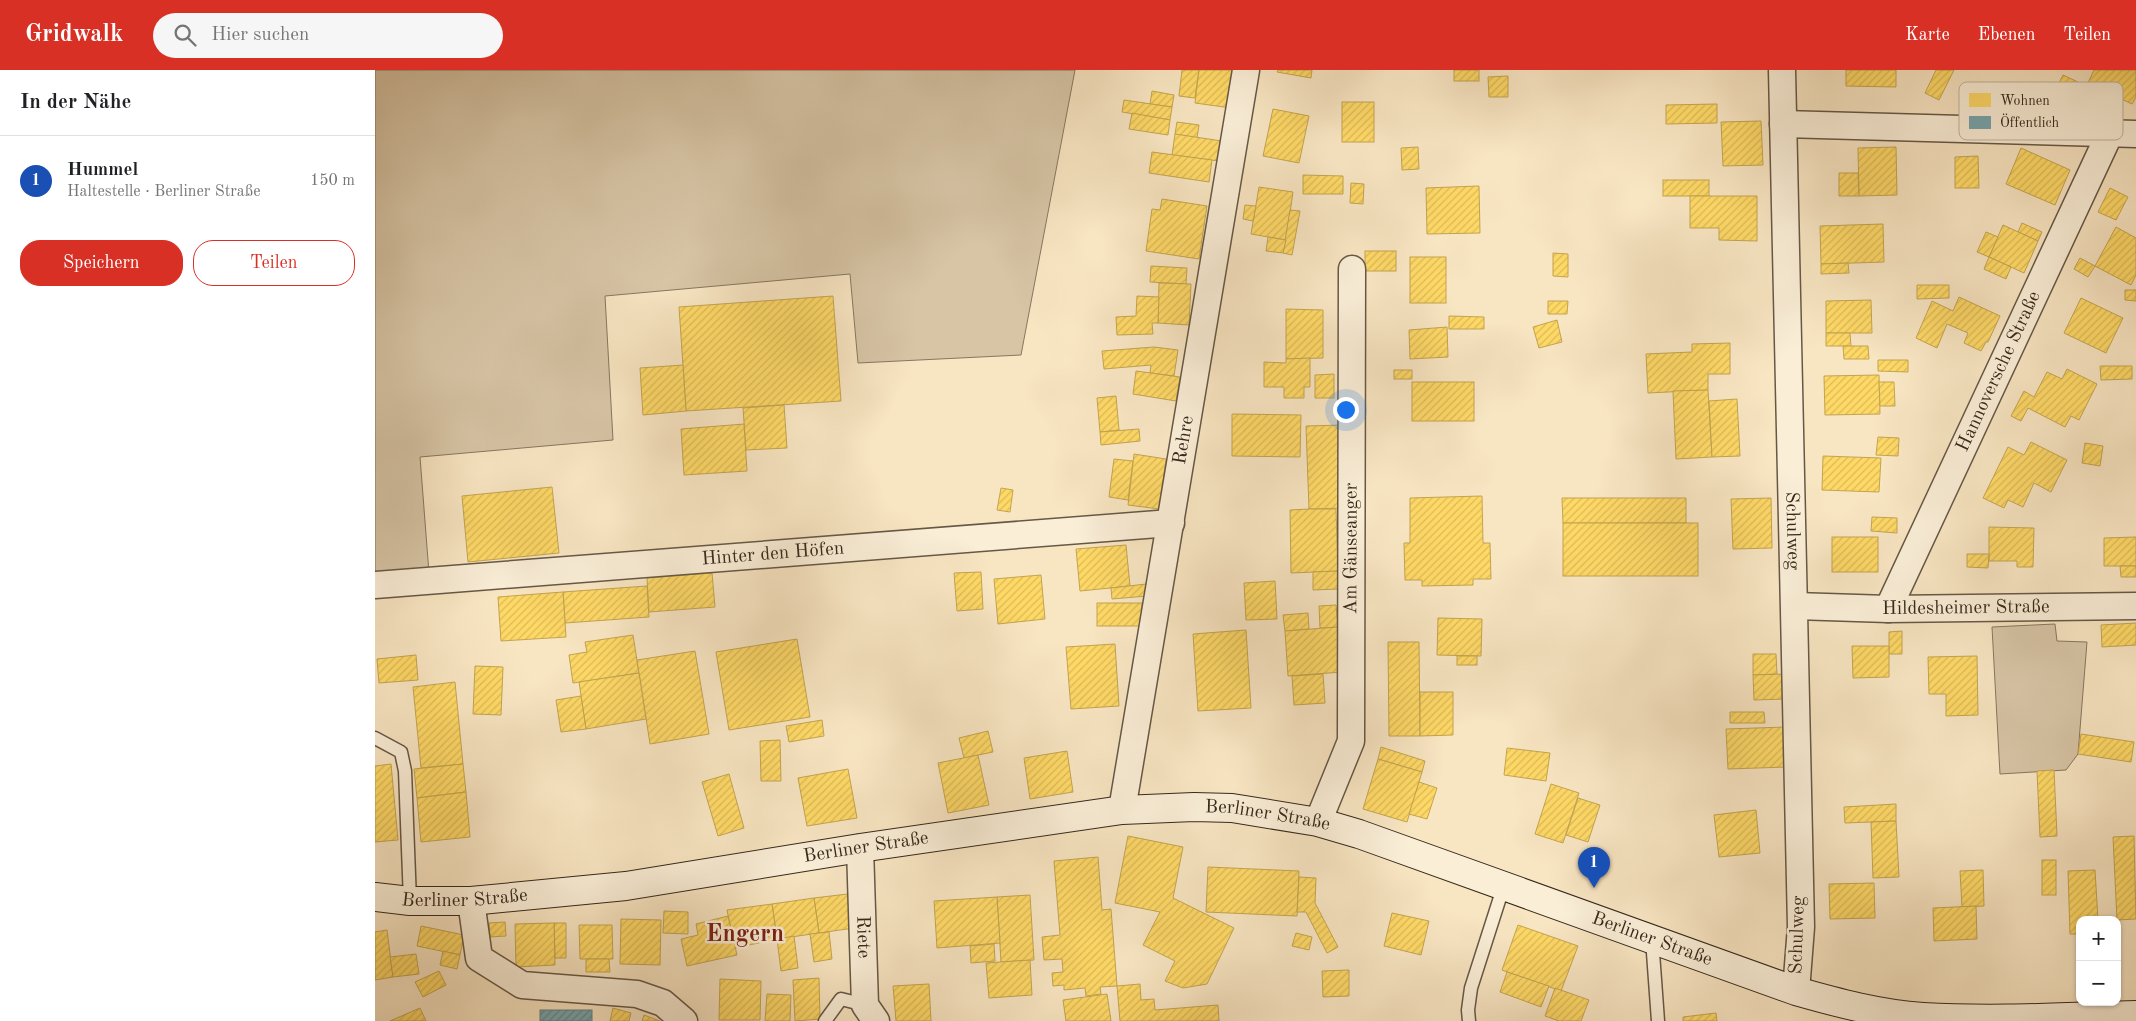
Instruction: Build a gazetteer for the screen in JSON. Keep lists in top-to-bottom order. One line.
{"streets":{"main road":["Berliner Straße"],"street":["Hannoversche Straße","Rehre","Schulweg","Am Gänseanger","Hinter den Höfen","Hildesheimer Straße","Riete"]},"crossings":[["Hannoversche Straße","Hildesheimer Straße"],["Rehre","Hinter den Höfen"],["Rehre","Berliner Straße"],["Schulweg","Hildesheimer Straße"],["Schulweg","Berliner Straße"],["Am Gänseanger","Berliner Straße"],["Berliner Straße","Riete"]],"districts":["Engern"],"legend":["Wohnen","Öffentlich"],"page":{"header":"Gridwalk","search":"Hier suchen","nav":["Karte","Ebenen","Teilen"],"heading":"In der Nähe","list":[{"mark":"1","name":"Hummel","note":"Haltestelle · Berliner Straße","value":"150 m"}],"buttons":["Speichern","Teilen"],"pins":"1","map_buttons":["+","−"]}}
